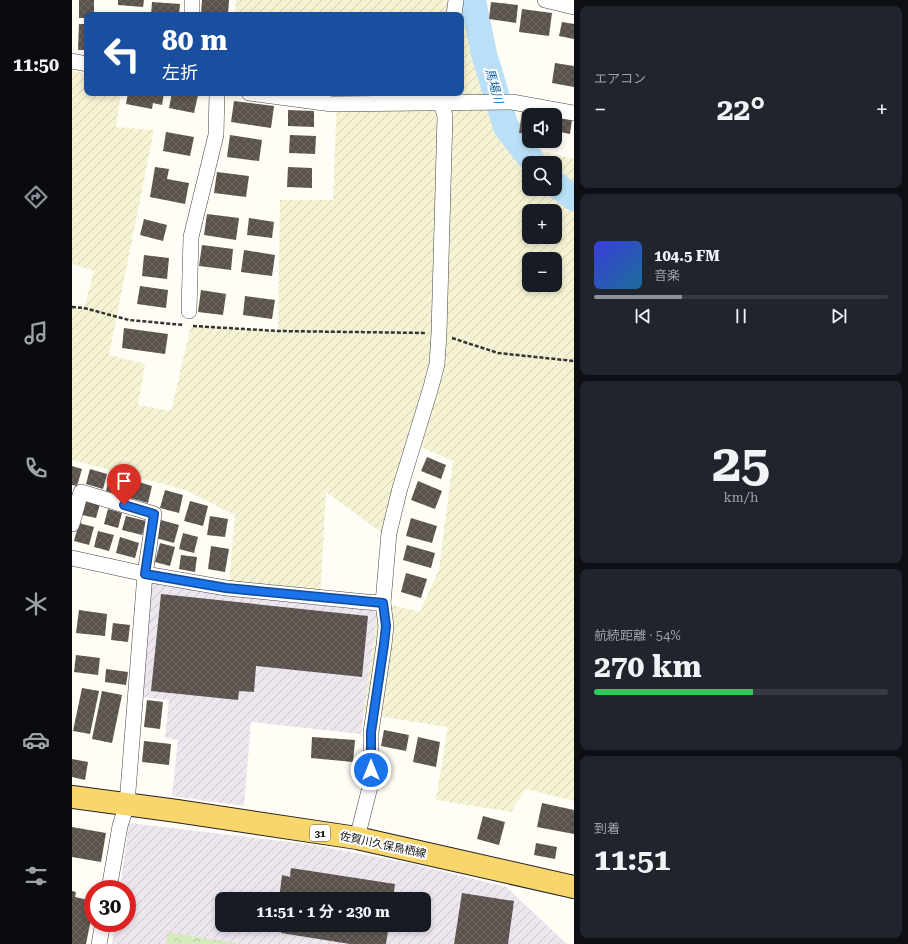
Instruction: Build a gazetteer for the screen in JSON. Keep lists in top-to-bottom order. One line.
{"streets":{"main road":["31","佐賀川久保鳥栖線"]},"water":["馬場川"],"page":{"tabs":"11:50","tile":["エアコン",["25","km/h"],["航続距離 · 54%","270 km"],["到着","11:51"]],"turn":["80 m","左折"],"heat":["−","22°","+"],"map_buttons":["+","−"],"song":["104.5 FM","音楽"],"limit":"30","trip":"11:51 · 1 分 · 230 m"}}
